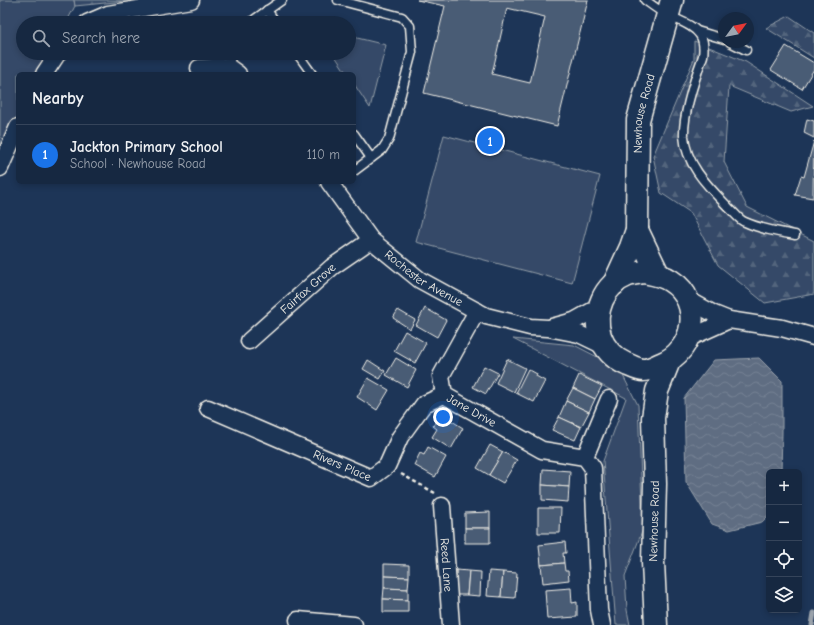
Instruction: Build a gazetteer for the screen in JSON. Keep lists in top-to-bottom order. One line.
{"streets":{"street":["Newhouse Road","Rochester Avenue","Fairfax Grove","Jane Drive","Rivers Place","Reed Lane"]},"crossings":[["Newhouse Road","Rochester Avenue"],["Rochester Avenue","Fairfax Grove"],["Rochester Avenue","Jane Drive"],["Jane Drive","Rivers Place"]],"north":"top right","page":{"search":"Search here","heading":"Nearby","list":[{"mark":"1","name":"Jackton Primary School","note":"School · Newhouse Road","value":"110 m"}],"pins":"1","map_buttons":["+","−"]}}
